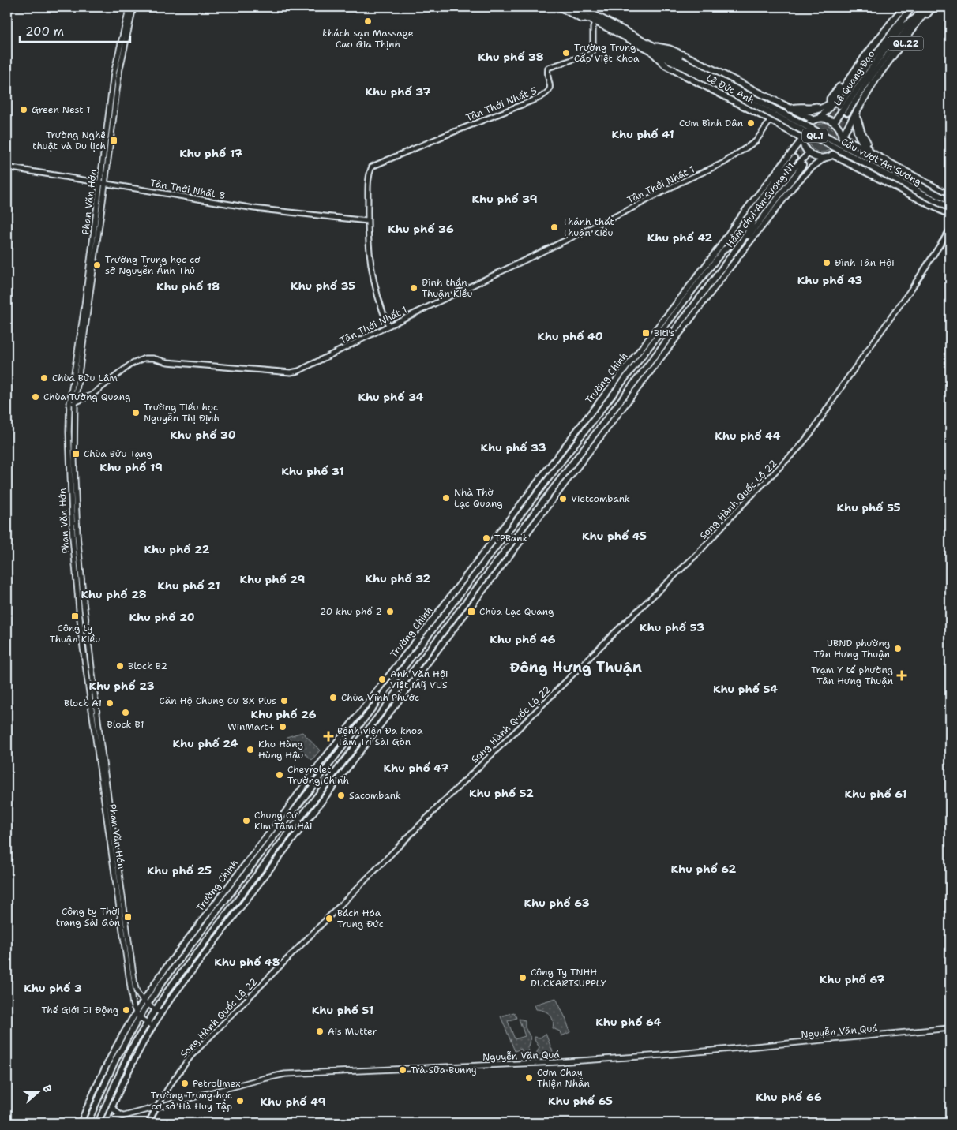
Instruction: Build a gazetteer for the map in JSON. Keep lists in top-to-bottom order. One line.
{"streets":{"highway":["QL.22","Lê Quang Đạo","Lê Đức Anh","QL.1","Cầu vượt An Sương"],"main road":["Phan Văn Hớn","Hầm chui An Sương N1","Trường Chinh","Nguyễn Văn Quá"],"street":["Tân Thới Nhất 5","Tân Thới Nhất 1","Tân Thới Nhất 8","Song Hành Quốc Lộ 22"]},"crossings":[["Lê Quang Đạo","Lê Đức Anh"],["Lê Quang Đạo","QL.1"],["Lê Quang Đạo","Trường Chinh"],["Lê Đức Anh","Tân Thới Nhất 5"],["Lê Đức Anh","QL.1"],["Lê Đức Anh","Cầu vượt An Sương"],["Lê Đức Anh","Tân Thới Nhất 1"],["Lê Đức Anh","Trường Chinh"],["Tân Thới Nhất 5","Tân Thới Nhất 8"],["QL.1","Trường Chinh"],["Tân Thới Nhất 1","Phan Văn Hớn"],["Tân Thới Nhất 8","Phan Văn Hớn"],["Phan Văn Hớn","Trường Chinh"],["Hầm chui An Sương N1","Trường Chinh"],["Trường Chinh","Nguyễn Văn Quá"],["Song Hành Quốc Lộ 22","Nguyễn Văn Quá"]],"districts":["Khu phố 38","Khu phố 37","Khu phố 41","Khu phố 17","Khu phố 39","Khu phố 36","Khu phố 42","Khu phố 43","Khu phố 35","Khu phố 18","Khu phố 40","Khu phố 34","Khu phố 30","Khu phố 44","Khu phố 33","Khu phố 19","Khu phố 31","Khu phố 55","Khu phố 45","Khu phố 22","Khu phố 32","Khu phố 29","Khu phố 21","Khu phố 28","Khu phố 20","Khu phố 53","Khu phố 46","Đông Hưng Thuận","Khu phố 23","Khu phố 54","Khu phố 26","Khu phố 24","Khu phố 47","Khu phố 52","Khu phố 61","Khu phố 62","Khu phố 25","Khu phố 63","Khu phố 48","Khu phố 67","Khu phố 3","Khu phố 51","Khu phố 64","Khu phố 66","Khu phố 65","Khu phố 49"],"places":{"other":["khách sạn Massage Cao Gia Thịnh","Trường Trung Cấp Việt Khoa","Green Nest 1","Cơm Bình Dân","Thánh thất Thuận Kiều","Đình Tân Hội","Trường Trung học cơ sở Nguyễn Ảnh Thủ","Đình thần Thuận Kiều","Chùa Bửu Lâm","Chùa Tường Quang","Trường Tiểu học Nguyễn Thị Định","Nhà Thờ Lạc Quang","Vietcombank","TPBank","20 khu phố 2","UBND phường Tân Hưng Thuận","Block B2","Anh Văn Hội Việt Mỹ VUS","Chùa Vĩnh Phước","Căn Hộ Chung Cư 8X Plus","Block A1","Block B1","WinMart+","Kho Hàng Hùng Hậu","Chevrolet Trường Chinh","Sacombank","Chung Cư Kim Tâm Hải","Bách Hóa Trung Đức","Công Ty TNHH DUCKARTSUPPLY","Thế Giới Di Động","Ais Mutter","Trà Sữa Bunny","Cơm Chay Thiện Nhẫn","Petrolimex","Trường Trung học cơ sở Hà Huy Tập"],"transit":["Trường Nghệ thuật và Du lịch","Biti's","Chùa Bửu Tạng","Chùa Lạc Quang","Công ty Thuận Kiều","Công ty Thời trang Sài Gòn"],"health":["Trạm Y tế phường Tân Hưng Thuận","Bệnh viện Đa khoa Tâm Trí Sài Gòn"]},"scale_bar":"200 m","north":"right"}
